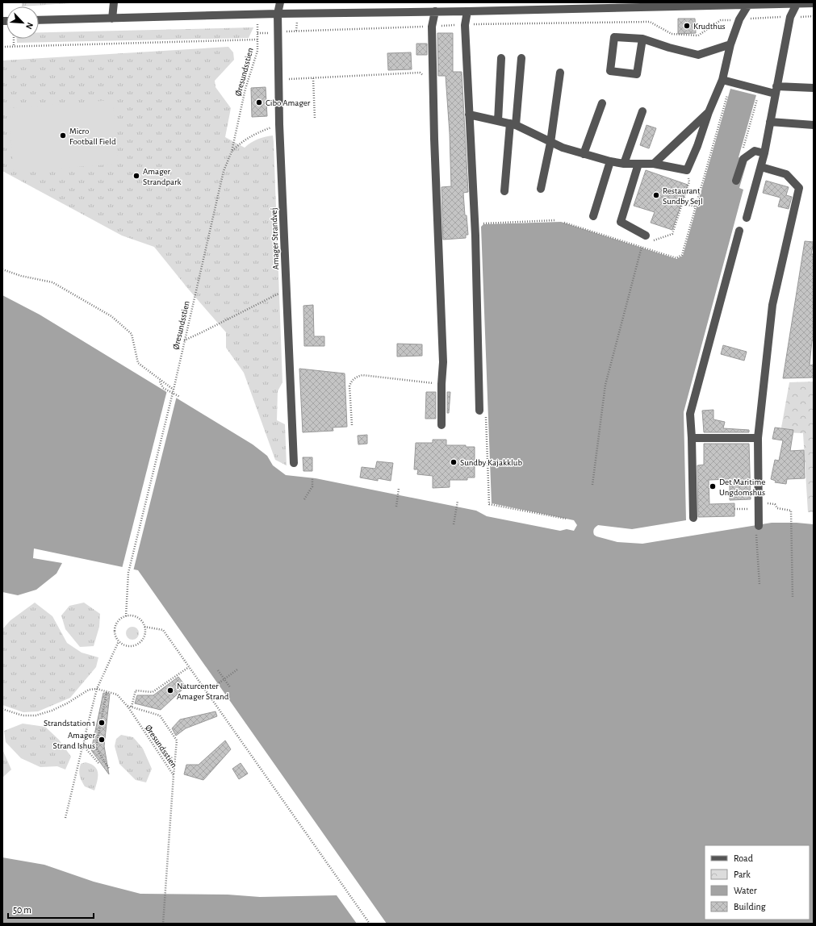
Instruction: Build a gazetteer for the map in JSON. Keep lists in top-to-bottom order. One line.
{"streets":{"street":["Amager Strandvej"],"path":["Øresundsstien"]},"places":["Krudthus","Cibo Amager","Micro Football Field","Amager Strandpark","Restaurant Sundby Sejl","Sundby Kajakklub","Det Maritime Ungdomshus","Naturcenter Amager Strand","Strandstation 1","Amager Strand Ishus"],"legend":["Road","Park","Water","Building"],"scale_bar":"50 m","north":"bottom right"}
